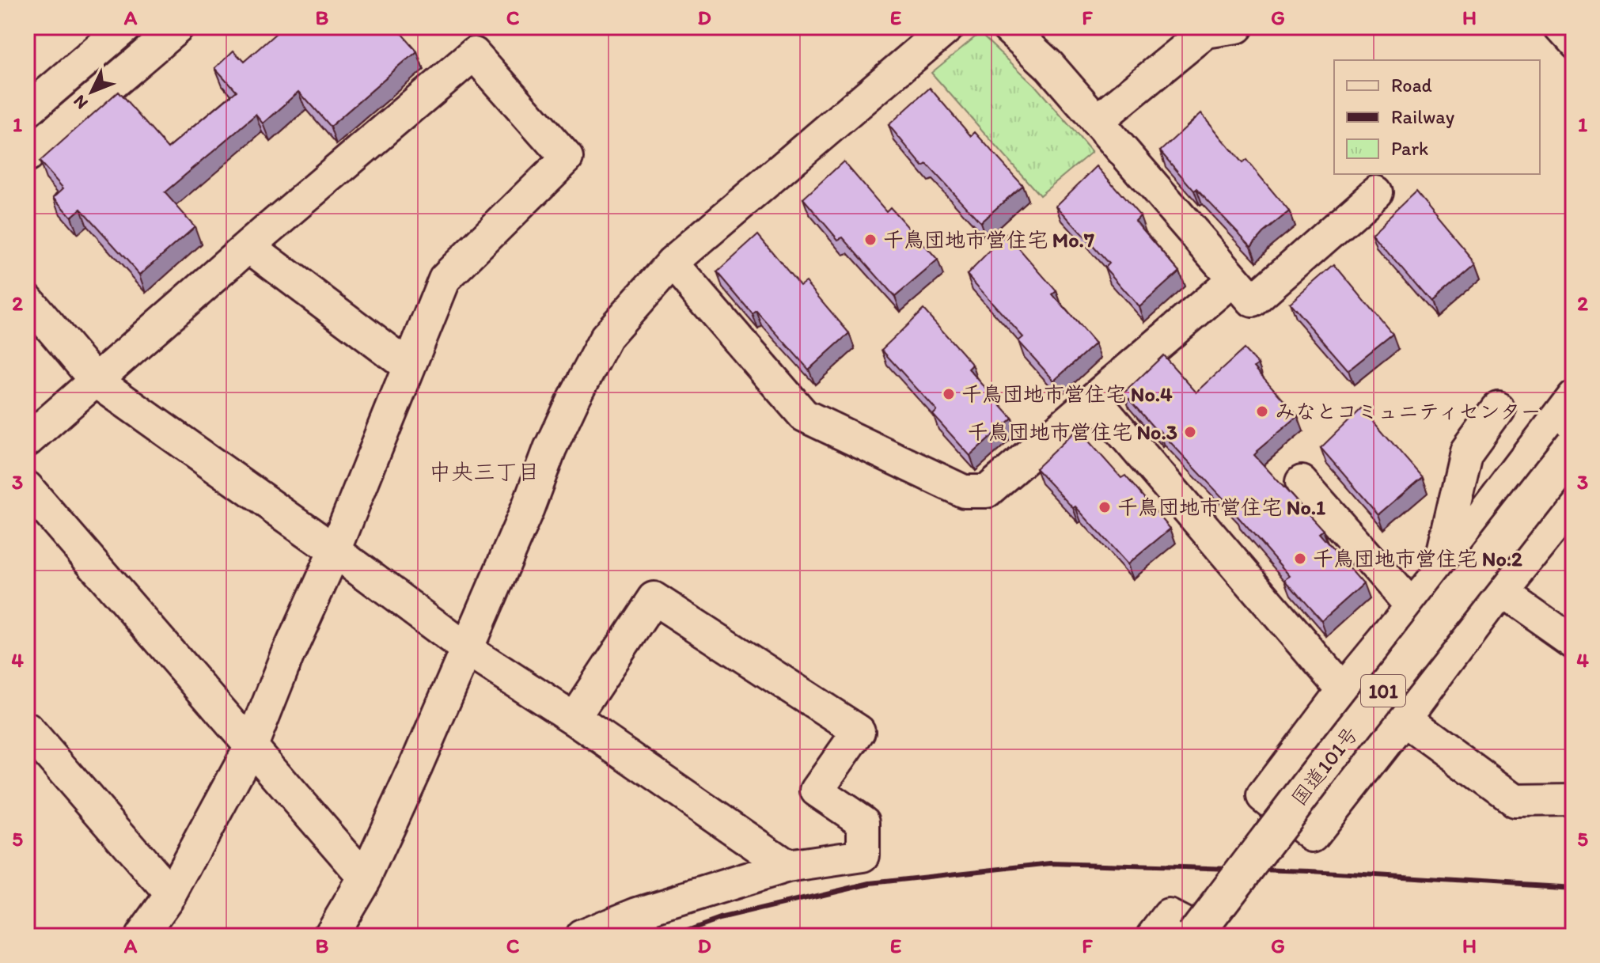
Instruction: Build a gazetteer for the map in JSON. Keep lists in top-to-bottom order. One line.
{"streets":{"highway":["101","国道101号"]},"districts":["中央三丁目"],"places":["千鳥団地市営住宅 Mo.7","千鳥団地市営住宅 No.4","みなとコミュニティセンター","千鳥団地市営住宅 No.3","千鳥団地市営住宅 No.1","千鳥団地市営住宅 No.2"],"legend":["Road","Railway","Park"],"north":"bottom left","grid":{"columns":["A","B","C","D","E","F","G","H"],"rows":["1","2","3","4","5"]}}
